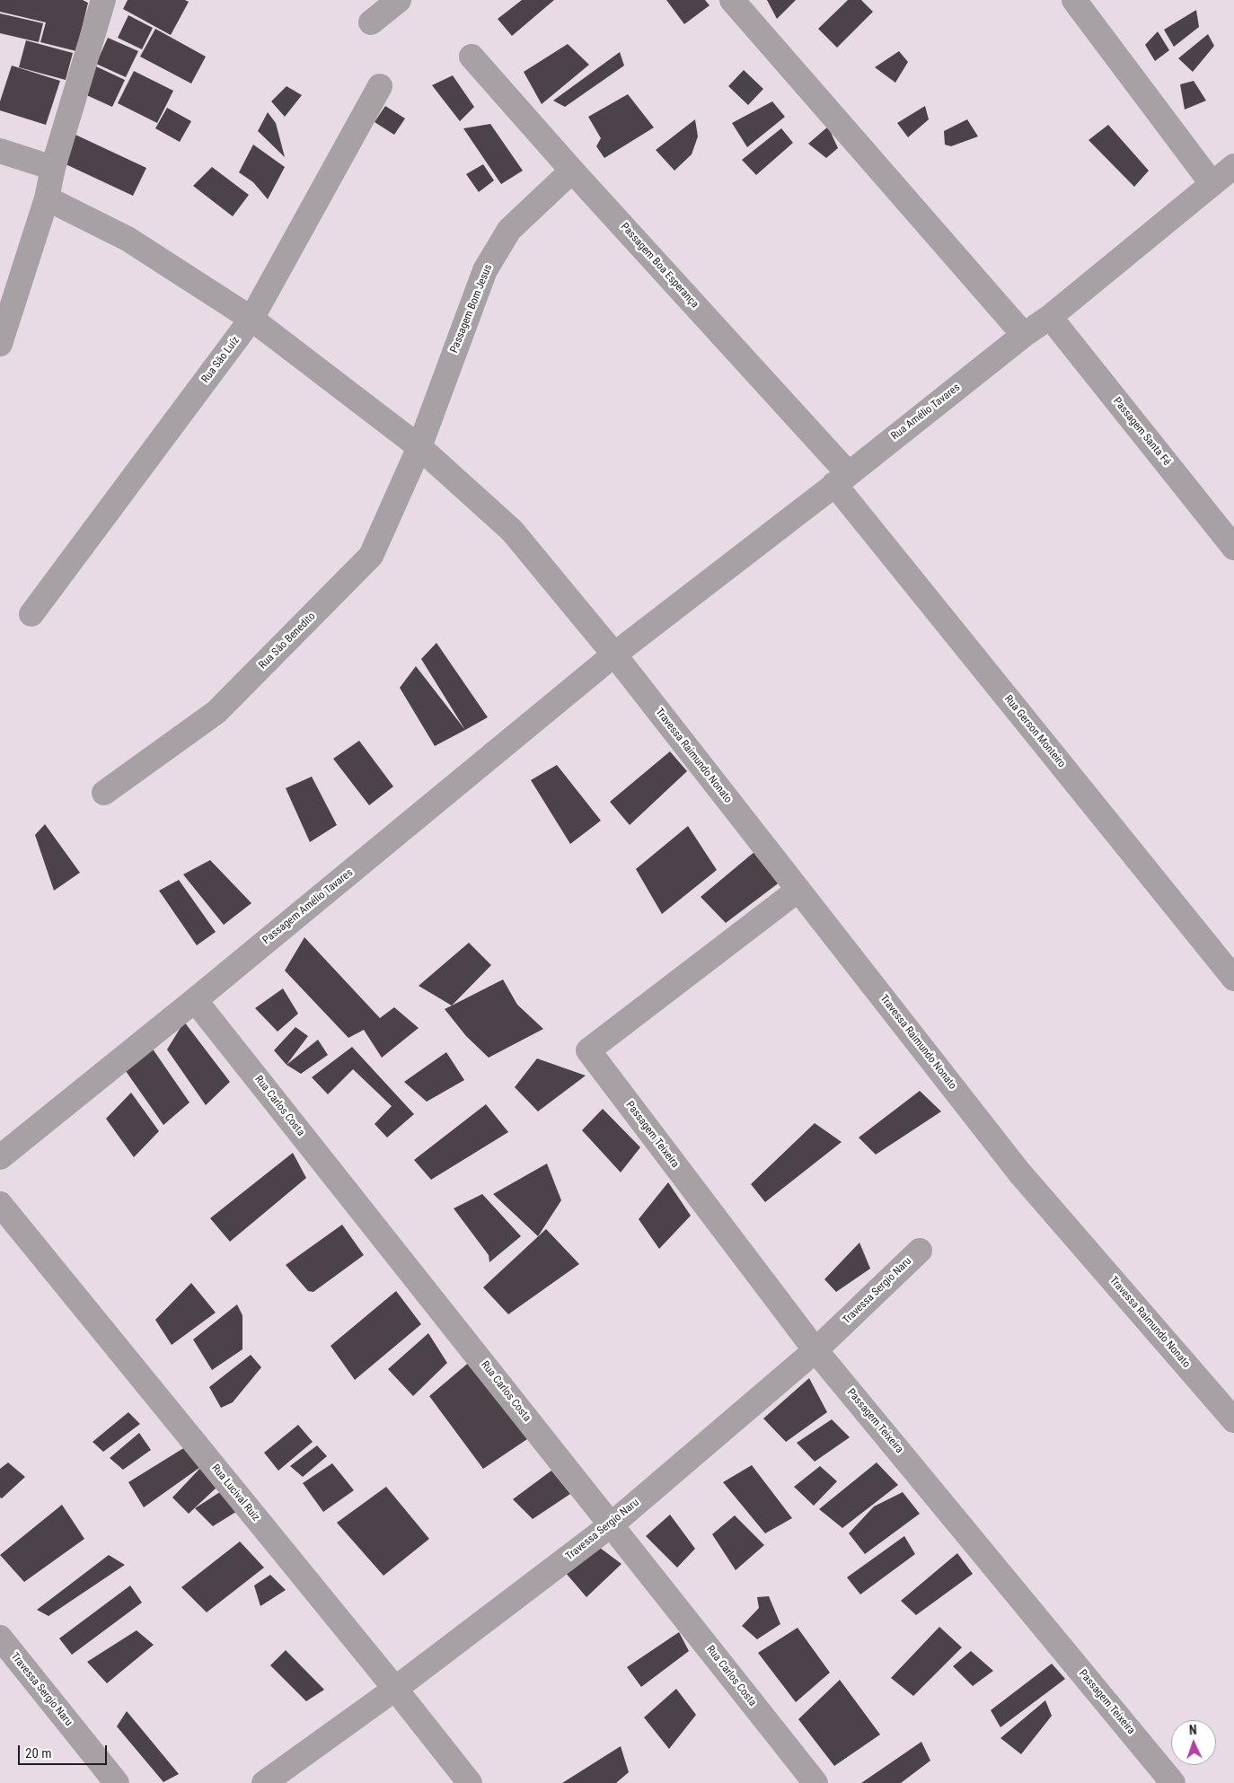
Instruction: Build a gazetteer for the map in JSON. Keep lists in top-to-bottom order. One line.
{"streets":{"street":["Passagem Boa Esperança","Passagem Bom Jesus","Rua São Luíz","Rua Amélio Tavares","Passagem Santa Fé","Rua São Benedito","Rua Gerson Monteiro","Travessa Raimundo Nonato","Passagem Amélio Tavares","Rua Carlos Costa","Passagem Teixeira","Travessa Sergio Naru","Rua Lucival Ruiz"]},"crossings":[["Passagem Boa Esperança","Passagem Bom Jesus"],["Passagem Boa Esperança","Rua Amélio Tavares"],["Passagem Boa Esperança","Rua Gerson Monteiro"],["Passagem Bom Jesus","Rua São Benedito"],["Passagem Bom Jesus","Travessa Raimundo Nonato"],["Rua São Luíz","Travessa Raimundo Nonato"],["Rua Amélio Tavares","Passagem Santa Fé"],["Rua Amélio Tavares","Rua Gerson Monteiro"],["Rua Amélio Tavares","Travessa Raimundo Nonato"],["Rua Amélio Tavares","Passagem Amélio Tavares"],["Rua São Benedito","Travessa Raimundo Nonato"],["Travessa Raimundo Nonato","Passagem Amélio Tavares"],["Travessa Raimundo Nonato","Passagem Teixeira"],["Passagem Amélio Tavares","Rua Carlos Costa"],["Rua Carlos Costa","Travessa Sergio Naru"],["Passagem Teixeira","Travessa Sergio Naru"],["Travessa Sergio Naru","Rua Lucival Ruiz"]],"scale_bar":"20 m","north":"top"}
